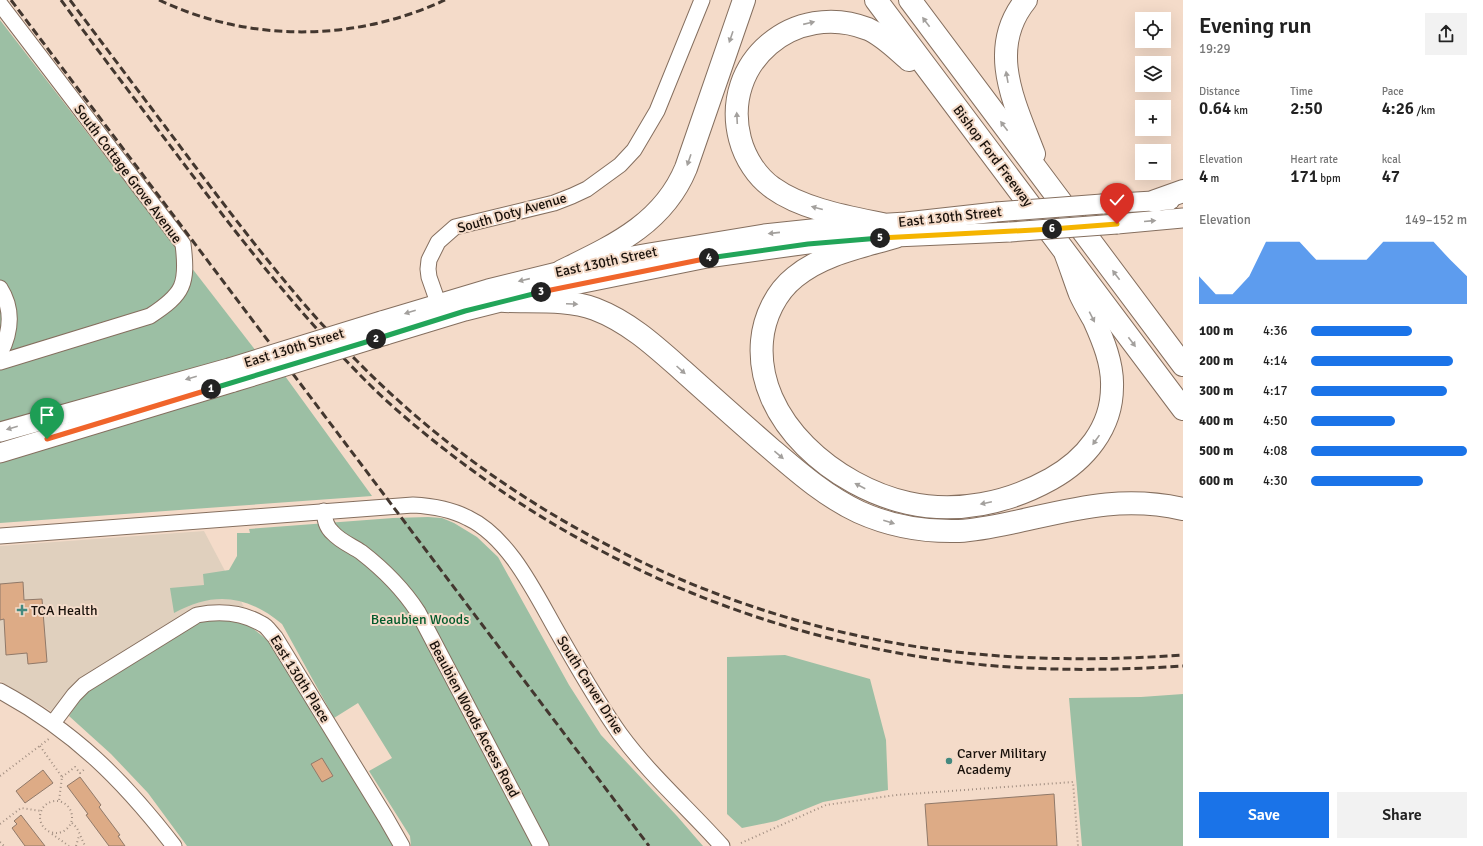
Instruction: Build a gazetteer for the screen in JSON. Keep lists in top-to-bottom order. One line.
{"streets":{"highway":["Bishop Ford Freeway"],"main road":["East 130th Street"],"street":["South Cottage Grove Avenue","South Doty Avenue","East 130th Place","South Carver Drive","Beaubien Woods Access Road"]},"crossings":[["South Doty Avenue","East 130th Street"],["South Carver Drive","Beaubien Woods Access Road"]],"parks":["Beaubien Woods"],"places":{"health":["TCA Health"],"other":["Carver Military Academy"]},"page":{"heading":["Evening run","19:29"],"map_buttons":["+","−"],"stats":[["Distance","0.64 km"],["Time","2:50"],["Pace","4:26 /km"],["Elevation","4 m"],["Heart rate","171 bpm"],["kcal","47"]],"chart":["Elevation","149–152 m"],"pins":["6","5","4","3","2","1"],"list":[{"name":"100 m","note":"4:36"},{"name":"200 m","note":"4:14"},{"name":"300 m","note":"4:17"},{"name":"400 m","note":"4:50"},{"name":"500 m","note":"4:08"},{"name":"600 m","note":"4:30"}],"buttons":["Save","Share"]}}
